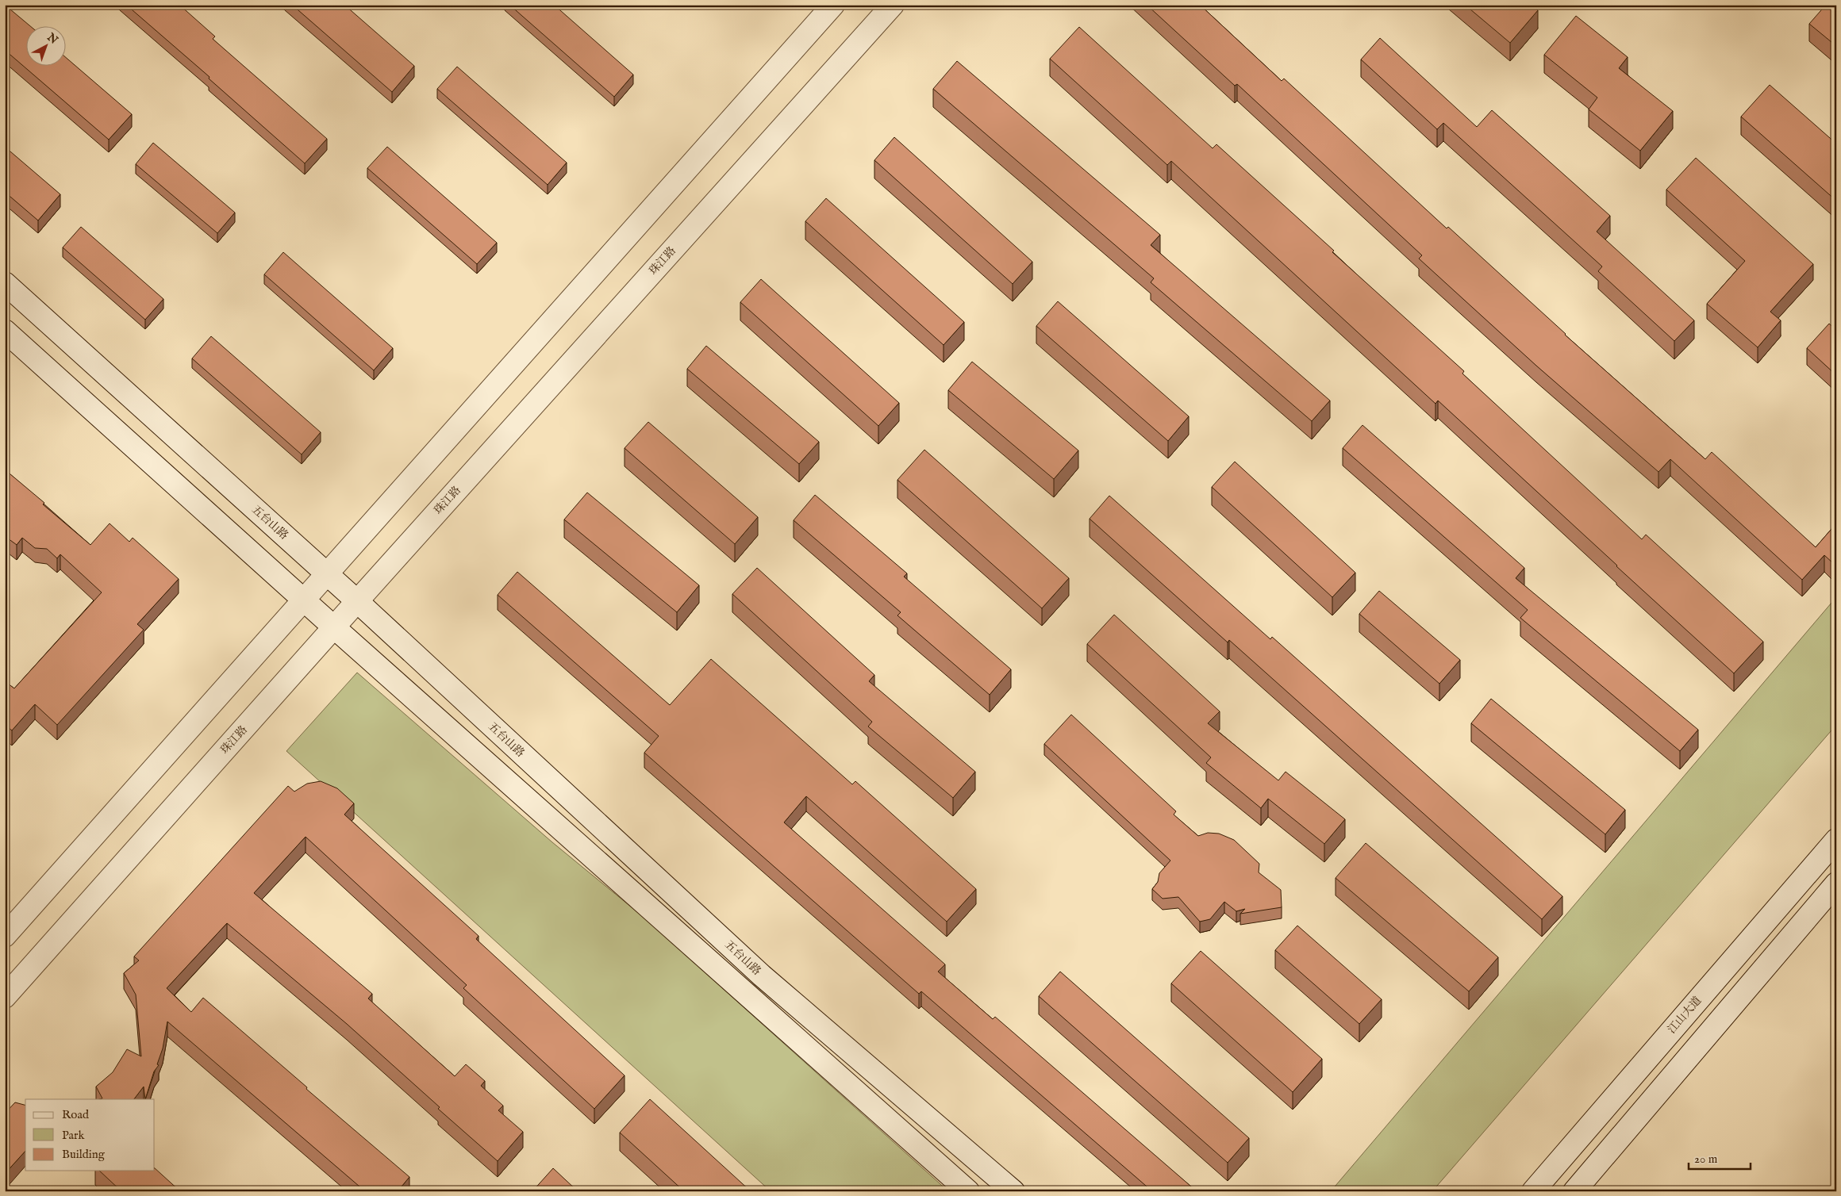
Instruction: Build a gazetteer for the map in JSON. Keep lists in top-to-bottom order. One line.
{"streets":{"main road":["珠江路","五台山路","江山大道"]},"crossings":[["珠江路","五台山路"]],"legend":["Road","Park","Building"],"scale_bar":"20 m","north":"top right"}
